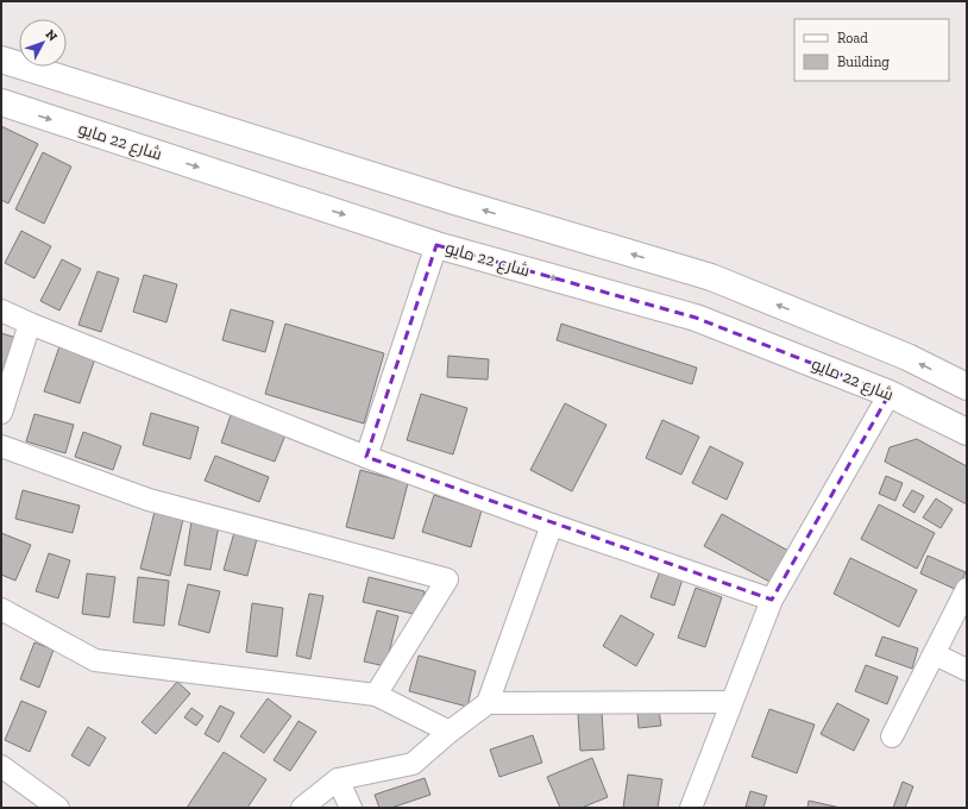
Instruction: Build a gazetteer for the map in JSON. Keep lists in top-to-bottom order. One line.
{"streets":{"main road":["شارع 22 مايو"]},"legend":["Road","Building"],"north":"top right"}
